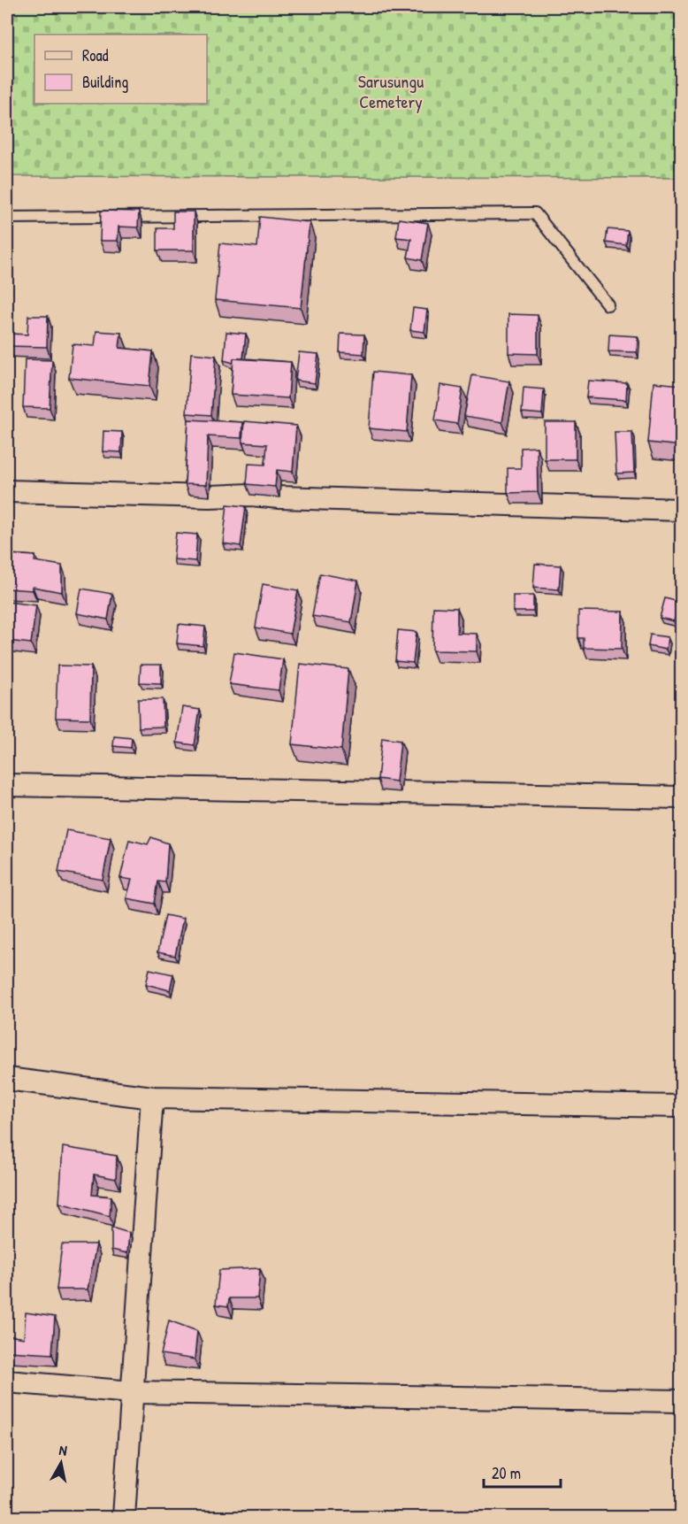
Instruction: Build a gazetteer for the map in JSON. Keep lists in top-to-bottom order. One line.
{"parks":["Sarusungu Cemetery"],"legend":["Road","Building"],"scale_bar":"20 m","north":"top"}
